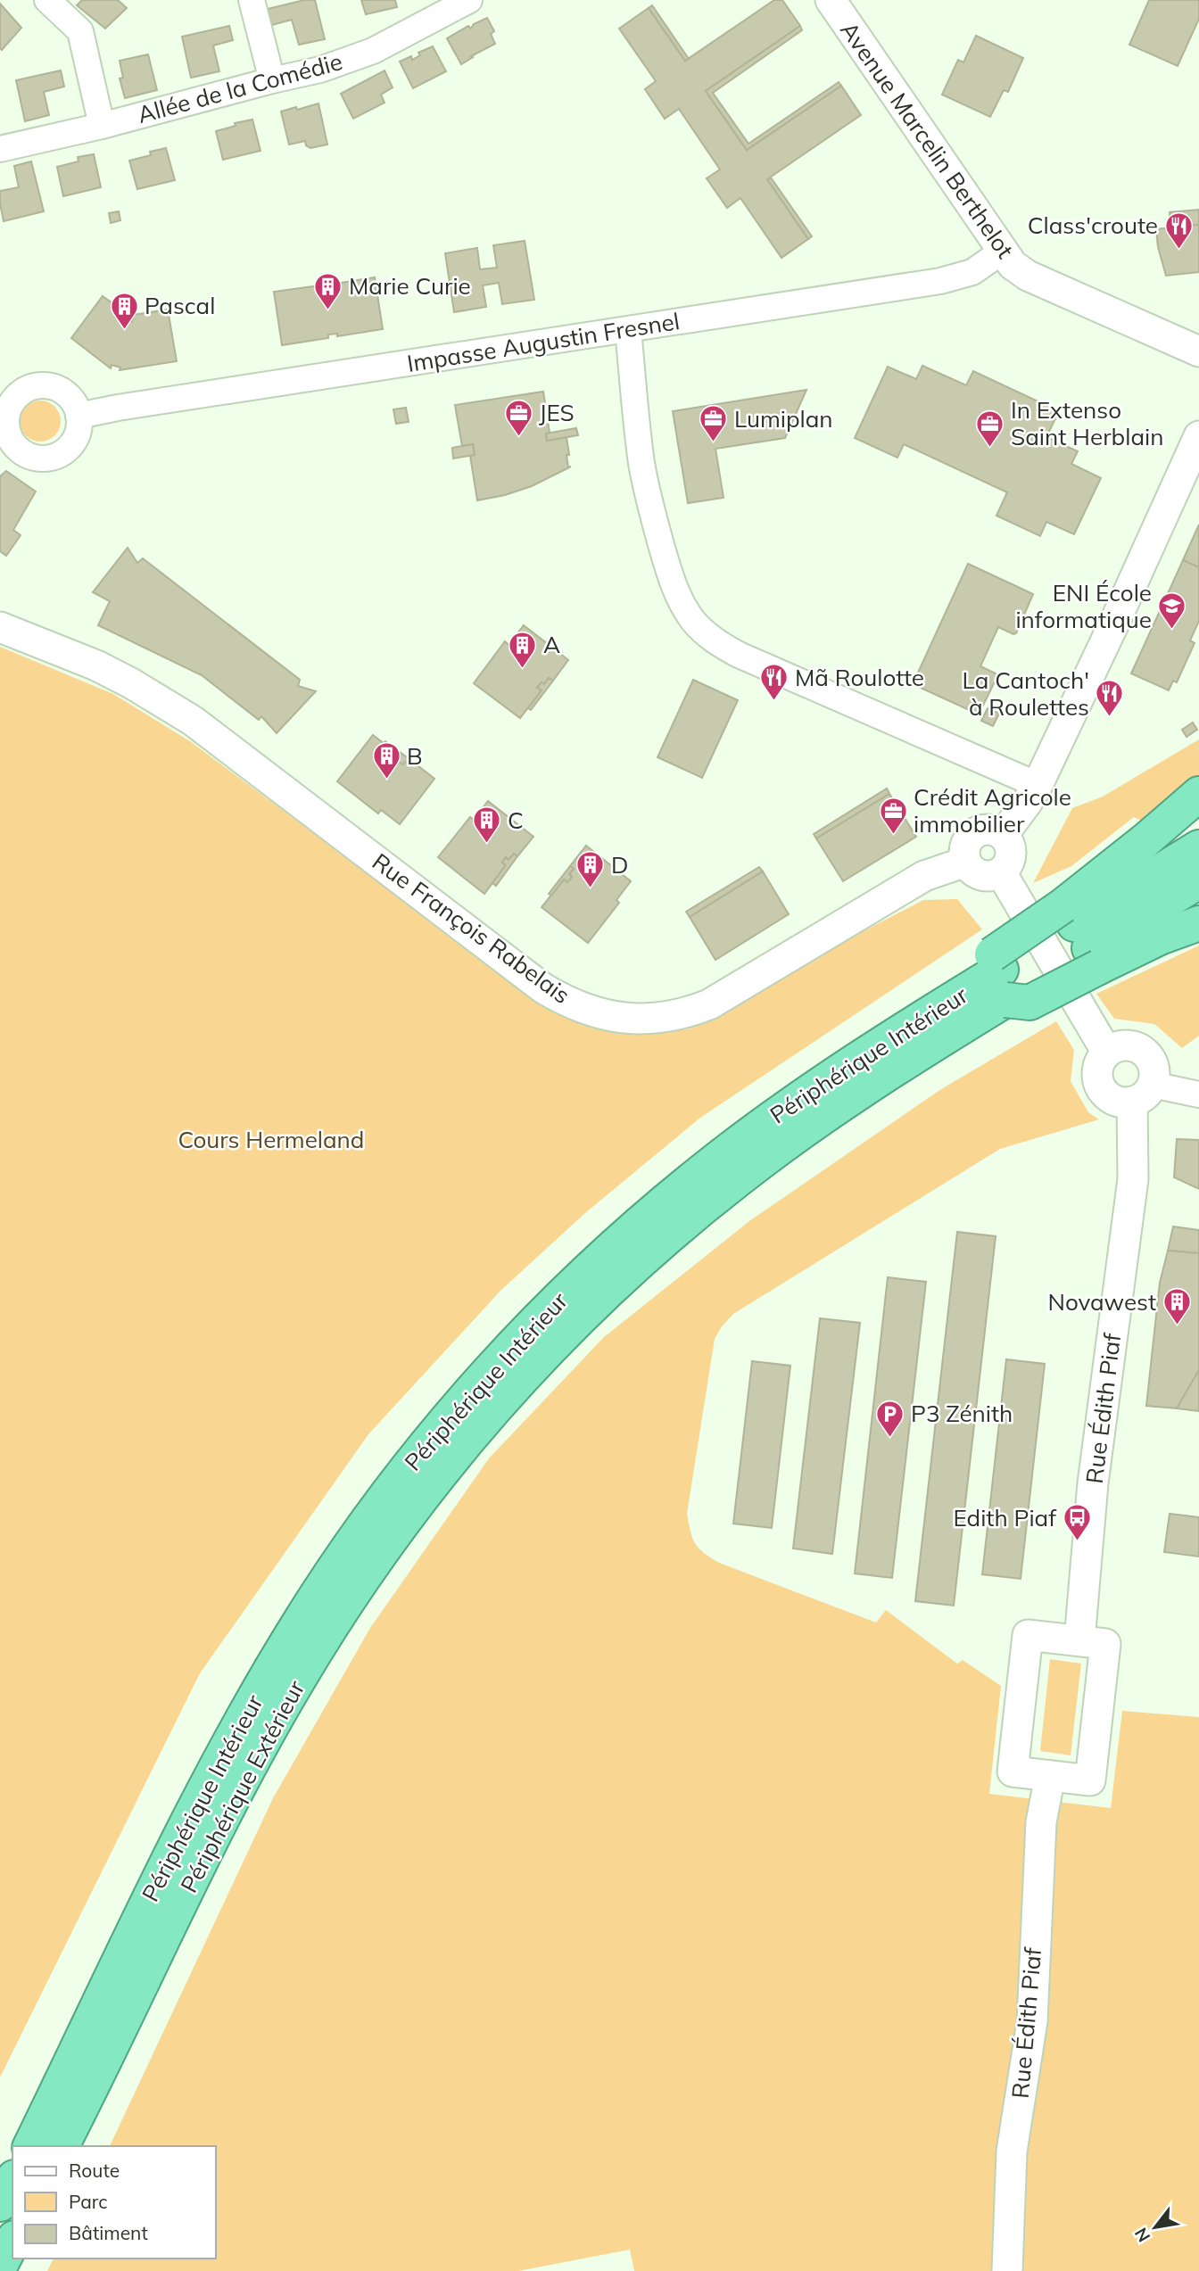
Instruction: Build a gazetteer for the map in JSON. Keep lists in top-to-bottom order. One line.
{"streets":{"highway":["Périphérique Intérieur","Périphérique Extérieur"],"street":["Allée de la Comédie","Avenue Marcelin Berthelot","Impasse Augustin Fresnel","Rue François Rabelais","Rue Édith Piaf"]},"crossings":[["Avenue Marcelin Berthelot","Impasse Augustin Fresnel"],["Périphérique Intérieur","Périphérique Extérieur"]],"parks":["Cours Hermeland"],"places":{"restaurant":["Class'croute","Mã Roulotte","La Cantoch' à Roulettes"],"building":["Marie Curie","Pascal","A","B","C","D","Novawest"],"office":["JES","Lumiplan","In Extenso Saint Herblain","Crédit Agricole immobilier"],"school or university":["ENI École informatique"],"parking":["P3 Zénith"],"bus stop":["Edith Piaf"]},"legend":["Route","Parc","Bâtiment"],"north":"bottom left"}
